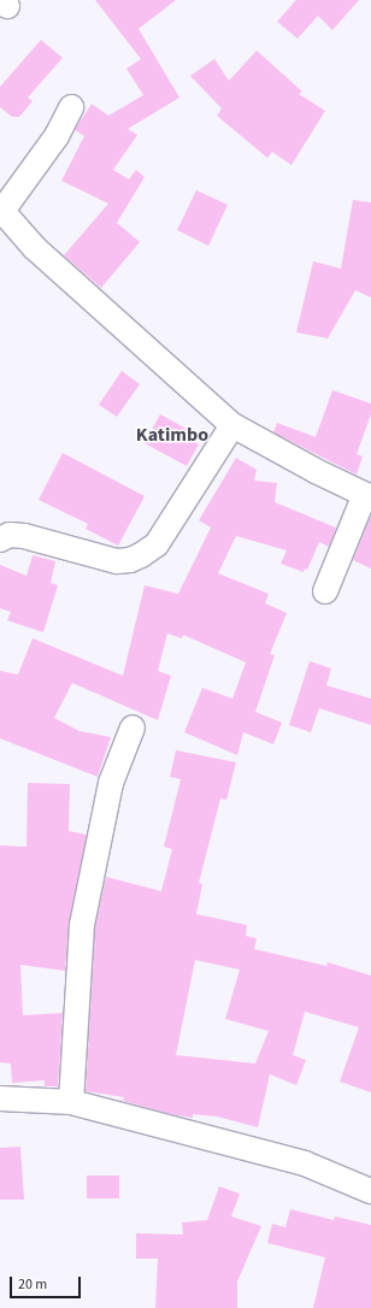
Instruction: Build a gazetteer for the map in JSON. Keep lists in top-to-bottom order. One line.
{"districts":["Katimbo"],"scale_bar":"20 m"}
